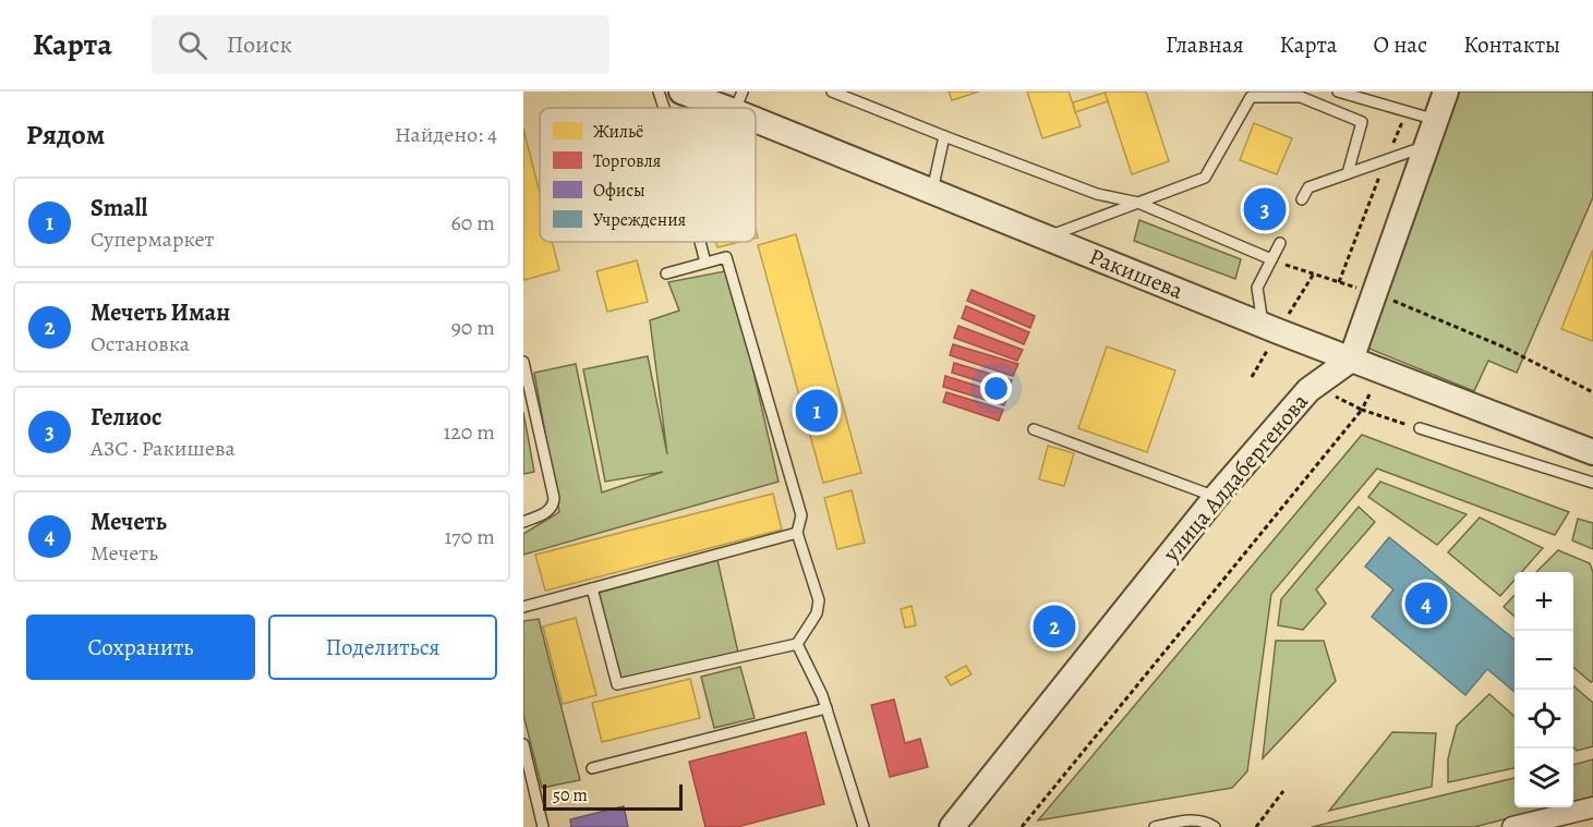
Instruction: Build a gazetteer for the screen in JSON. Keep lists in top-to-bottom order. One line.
{"streets":{"street":["Ракишева","улица Алдабергенова"]},"crossings":[["Ракишева","улица Алдабергенова"]],"legend":["Жильё","Торговля","Офисы","Учреждения"],"scale_bar":"50 m","page":{"header":"Карта","search":"Поиск","nav":["Главная","Карта","О нас","Контакты"],"heading":["Рядом","Найдено: 4"],"list":[{"mark":"1","name":"Small","note":"Супермаркет","value":"60 m"},{"mark":"2","name":"Мечеть Иман","note":"Остановка","value":"90 m"},{"mark":"3","name":"Гелиос","note":"АЗС · Ракишева","value":"120 m"},{"mark":"4","name":"Мечеть","note":"Мечеть","value":"170 m"}],"pins":["3","1","4","2"],"map_buttons":["+","−"],"buttons":["Сохранить","Поделиться"],"scale":"50 m"}}
